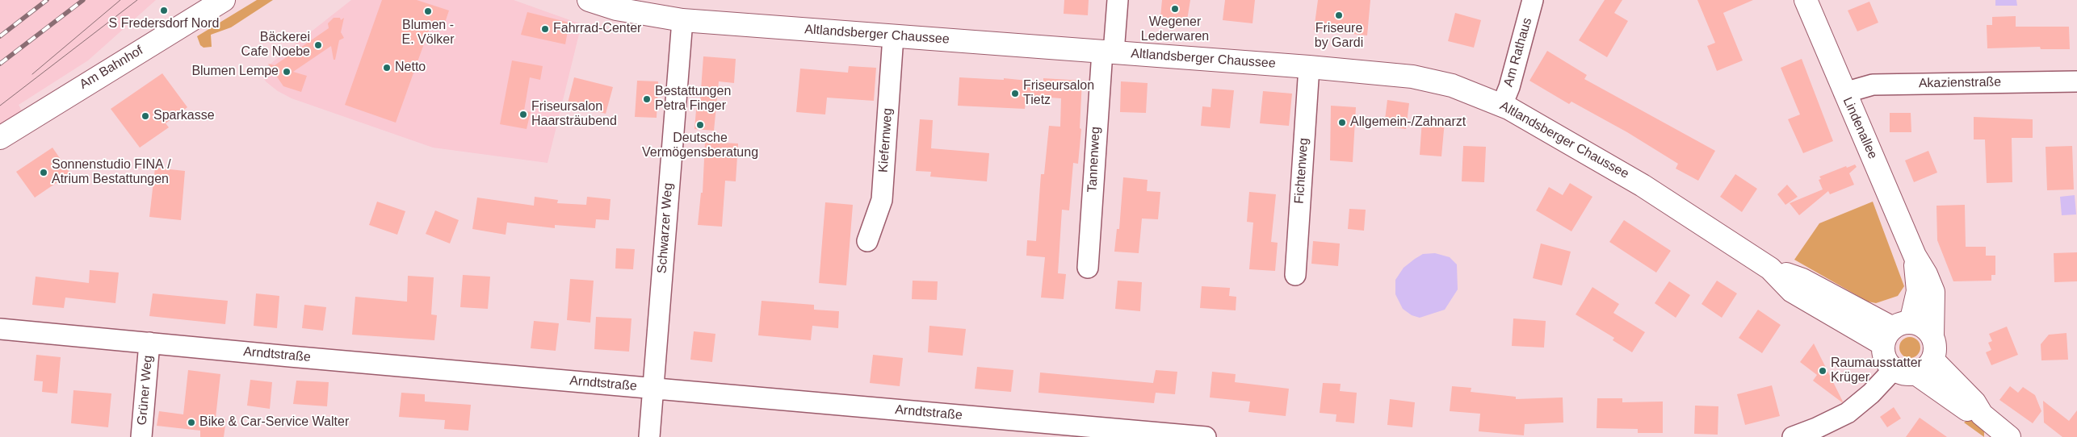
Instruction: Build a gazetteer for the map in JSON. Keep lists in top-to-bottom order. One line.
{"streets":{"main road":["Altlandsberger Chaussee","Am Bahnhof","Lindenallee"],"street":["Am Rathaus","Akazienstraße","Kiefernweg","Tannenweg","Fichtenweg","Schwarzer Weg","Arndtstraße","Grüner Weg"]},"crossings":[["Altlandsberger Chaussee","Am Rathaus"],["Altlandsberger Chaussee","Lindenallee"],["Altlandsberger Chaussee","Kiefernweg"],["Altlandsberger Chaussee","Tannenweg"],["Altlandsberger Chaussee","Fichtenweg"],["Altlandsberger Chaussee","Schwarzer Weg"],["Akazienstraße","Lindenallee"],["Schwarzer Weg","Arndtstraße"],["Arndtstraße","Grüner Weg"]],"places":["Wegener Lederwaren","S Fredersdorf Nord","Blumen - E. Völker","Friseure by Gardi","Fahrrad-Center","Bäckerei Cafe Noebe","Netto","Blumen Lempe","Friseursalon Tietz","Bestattungen Petra Finger","Friseursalon Haarsträubend","Sparkasse","Allgemein-/Zahnarzt","Deutsche Vermögensberatung","Sonnenstudio FINA / Atrium Bestattungen","Raumausstatter Krüger","Bike & Car-Service Walter"]}
